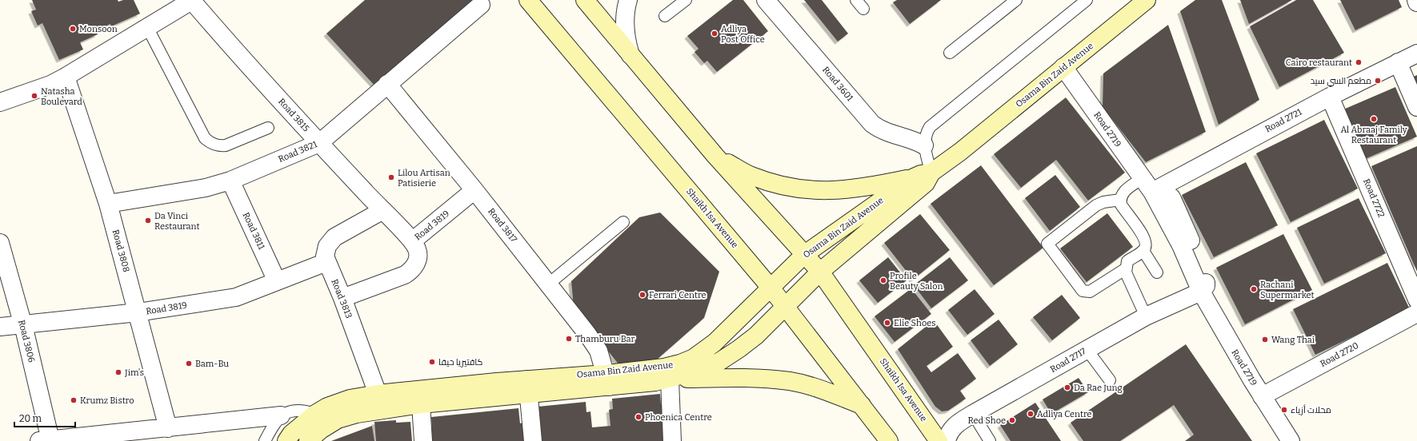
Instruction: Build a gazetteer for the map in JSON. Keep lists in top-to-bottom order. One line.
{"streets":{"main road":["Osama Bin Zaid Avenue","Shaikh Isa Avenue"],"street":["Road 3601","Road 3815","Road 2721","Road 2719","Road 3821","Road 2722","Road 3819","Road 3817","Road 3811","Road 3808","Road 3813","Road 3806","Road 2720","Road 2717"]},"crossings":[["Osama Bin Zaid Avenue","Road 2719"],["Osama Bin Zaid Avenue","Shaikh Isa Avenue"],["Osama Bin Zaid Avenue","Road 3817"],["Osama Bin Zaid Avenue","Road 3813"],["Road 3815","Road 3821"],["Road 3815","Road 3819"],["Road 3815","Road 3813"],["Road 2721","Road 2719"],["Road 2721","Road 2722"],["Road 2719","Road 2720"],["Road 2719","Road 2717"],["Road 3821","Road 3817"],["Road 3821","Road 3811"],["Road 3821","Road 3808"],["Road 3819","Road 3817"],["Road 3819","Road 3811"],["Road 3819","Road 3808"],["Road 3819","Road 3813"],["Road 3819","Road 3806"]],"places":["Monsoon","Adliya Post Office","Cairo restaurant","مطعم السي سيد","Natasha Boulevard","Al Abraaj Family Restaurant","Lilou Artisan Patisierie","Da Vinci Restaurant","Profile Beauty Salon","Rachani Supermarket","Ferrari Centre","Elie Shoes","Thamburu Bar","Wang Thai","كافتيريا حيفا","Bam-Bu","Jim's","Da Rae Jung","Krumz Bistro","محلات أزياء","Adliya Centre","Phoenica Centre","Red Shoe"],"scale_bar":"20 m"}
